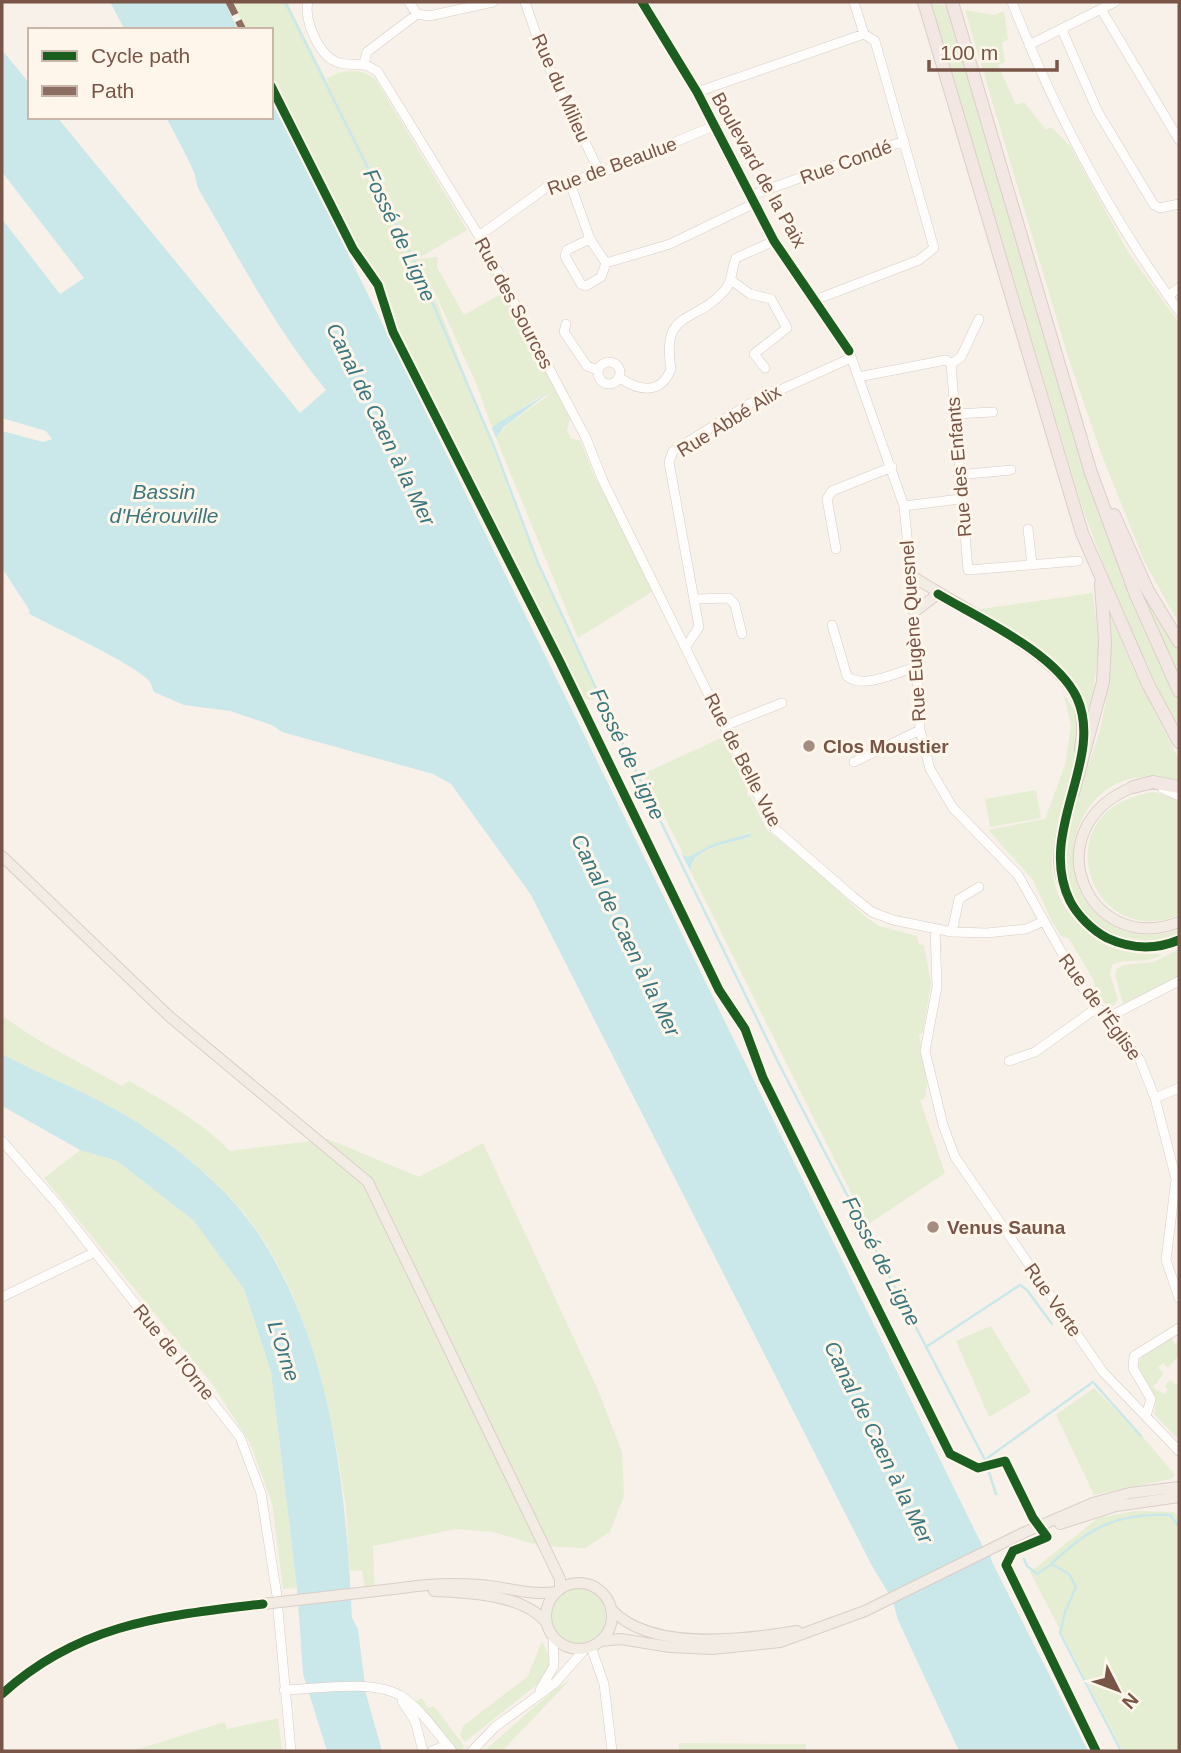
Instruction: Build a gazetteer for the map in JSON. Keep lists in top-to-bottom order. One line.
{"streets":{"street":["Rue du Milieu","Rue Condé","Rue de Beaulue","Boulevard de la Paix","Rue des Sources","Rue Abbé Alix","Rue des Enfants","Rue Eugène Quesnel","Rue de Belle Vue","Rue de l'Église","Rue Verte","Rue de l'Orne"]},"crossings":[["Rue du Milieu","Rue de Beaulue"],["Rue Condé","Boulevard de la Paix"],["Rue de Beaulue","Boulevard de la Paix"],["Rue de Beaulue","Rue des Sources"],["Boulevard de la Paix","Rue Abbé Alix"],["Boulevard de la Paix","Rue Eugène Quesnel"],["Rue des Sources","Rue Abbé Alix"],["Rue des Sources","Rue de Belle Vue"],["Rue Abbé Alix","Rue Eugène Quesnel"],["Rue Abbé Alix","Rue de Belle Vue"],["Rue Eugène Quesnel","Rue de Belle Vue"],["Rue Eugène Quesnel","Rue de l'Église"],["Rue de Belle Vue","Rue de l'Église"],["Rue de Belle Vue","Rue Verte"]],"water":["Fossé de Ligne","Canal de Caen à la Mer","Bassin d'Hérouville","L'Orne"],"places":["Clos Moustier","Venus Sauna"],"legend":["Cycle path","Path"],"scale_bar":"100 m","north":"bottom right"}
